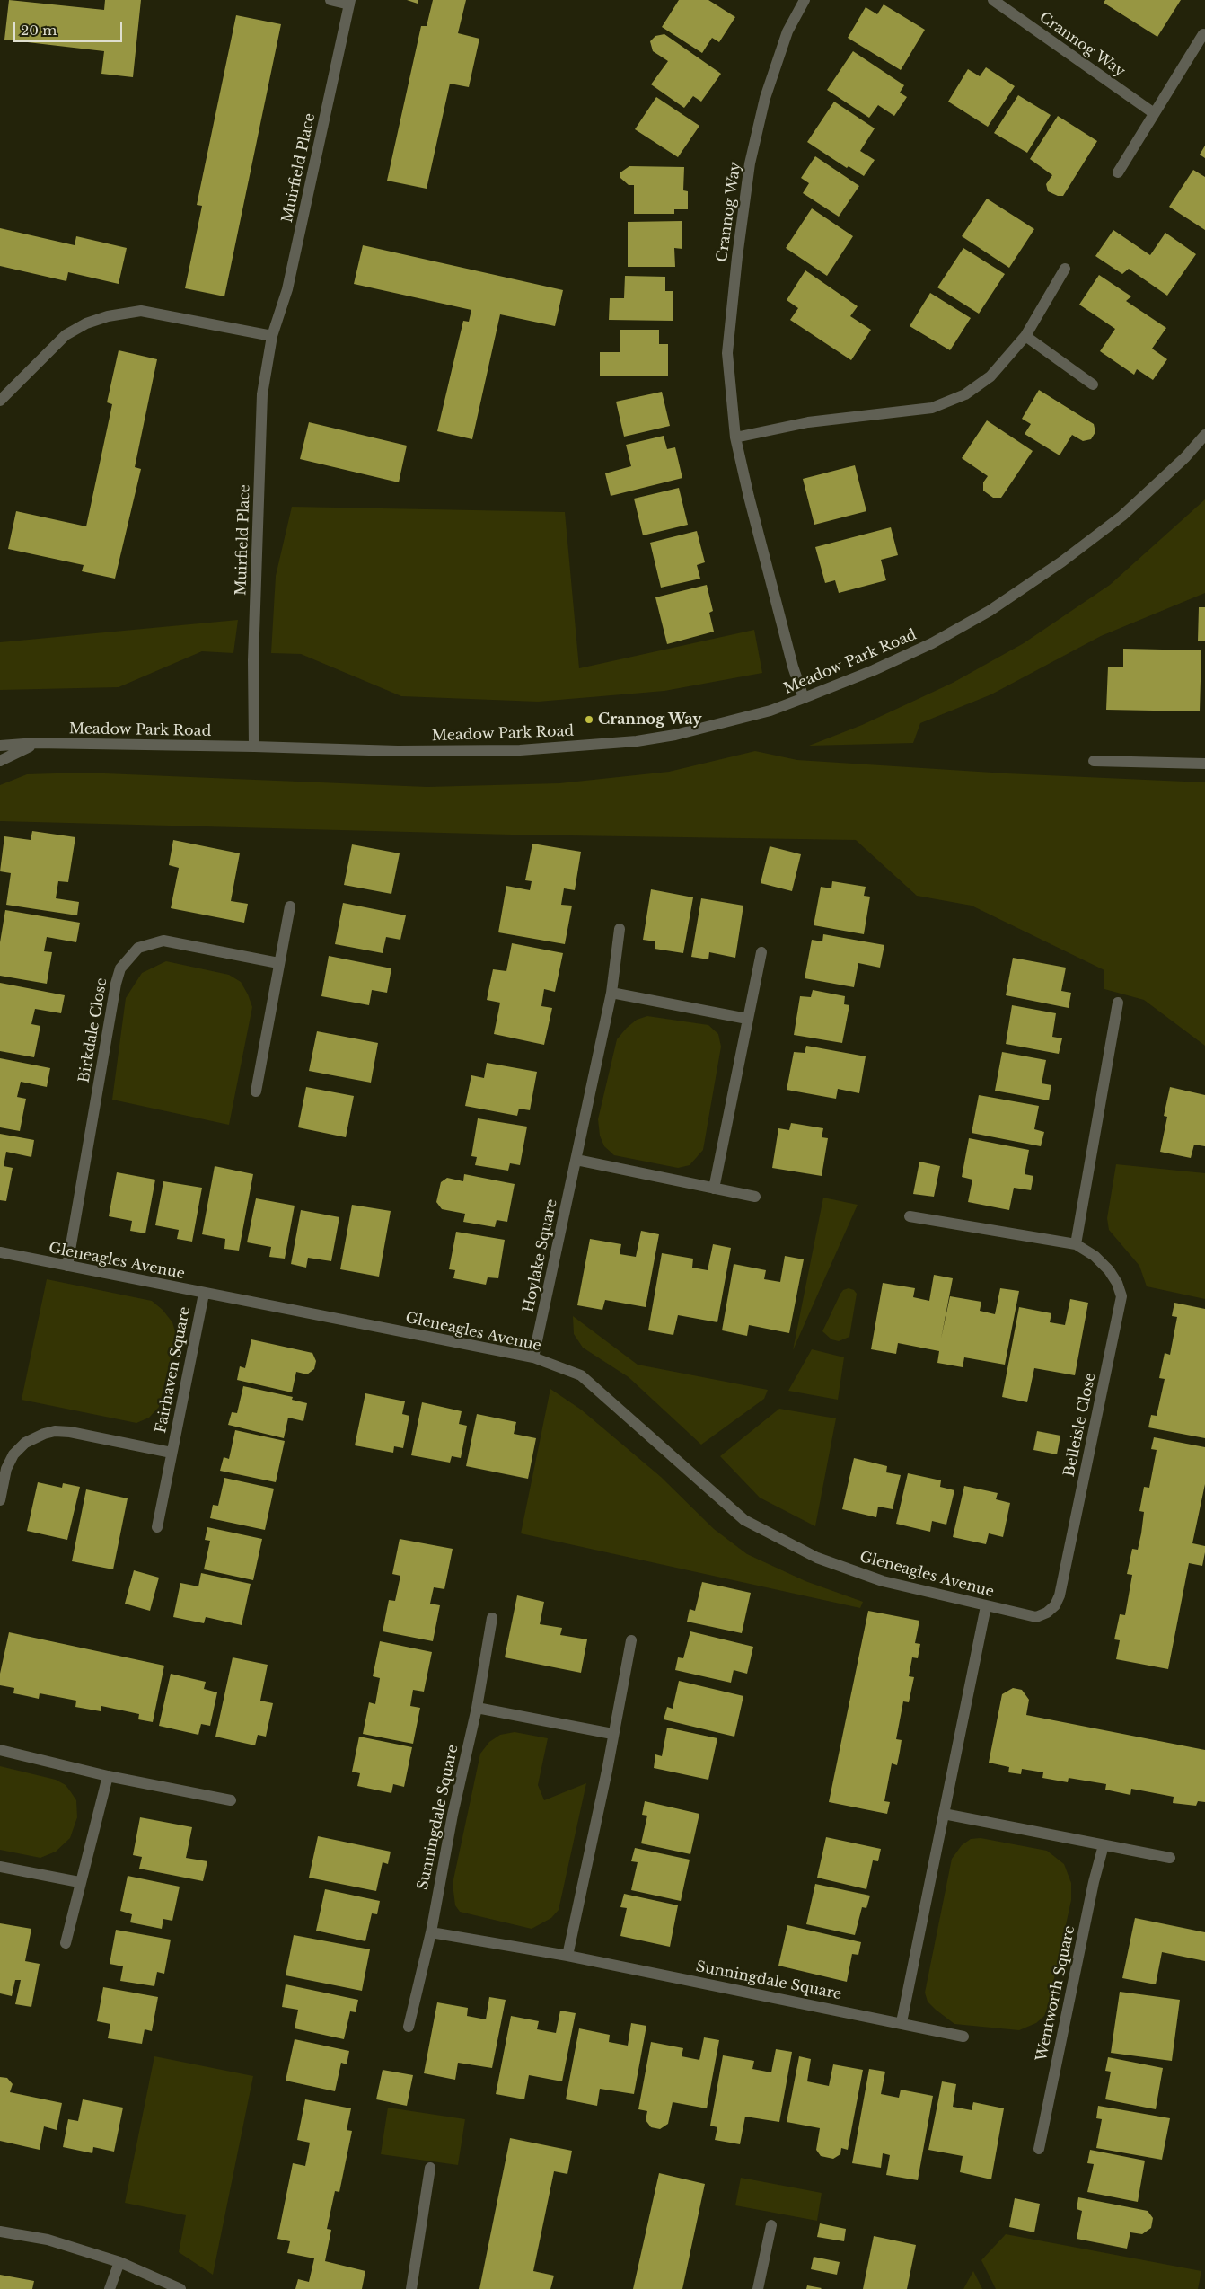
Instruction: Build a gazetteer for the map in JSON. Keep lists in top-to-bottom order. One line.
{"streets":{"street":["Crannog Way","Muirfield Place","Meadow Park Road","Birkdale Close","Hoylake Square","Gleneagles Avenue","Fairhaven Square","Belleisle Close","Sunningdale Square","Wentworth Square"]},"crossings":[["Crannog Way","Meadow Park Road"],["Muirfield Place","Meadow Park Road"],["Birkdale Close","Gleneagles Avenue"],["Hoylake Square","Gleneagles Avenue"],["Gleneagles Avenue","Fairhaven Square"],["Gleneagles Avenue","Belleisle Close"]],"places":["Crannog Way"],"scale_bar":"20 m"}
